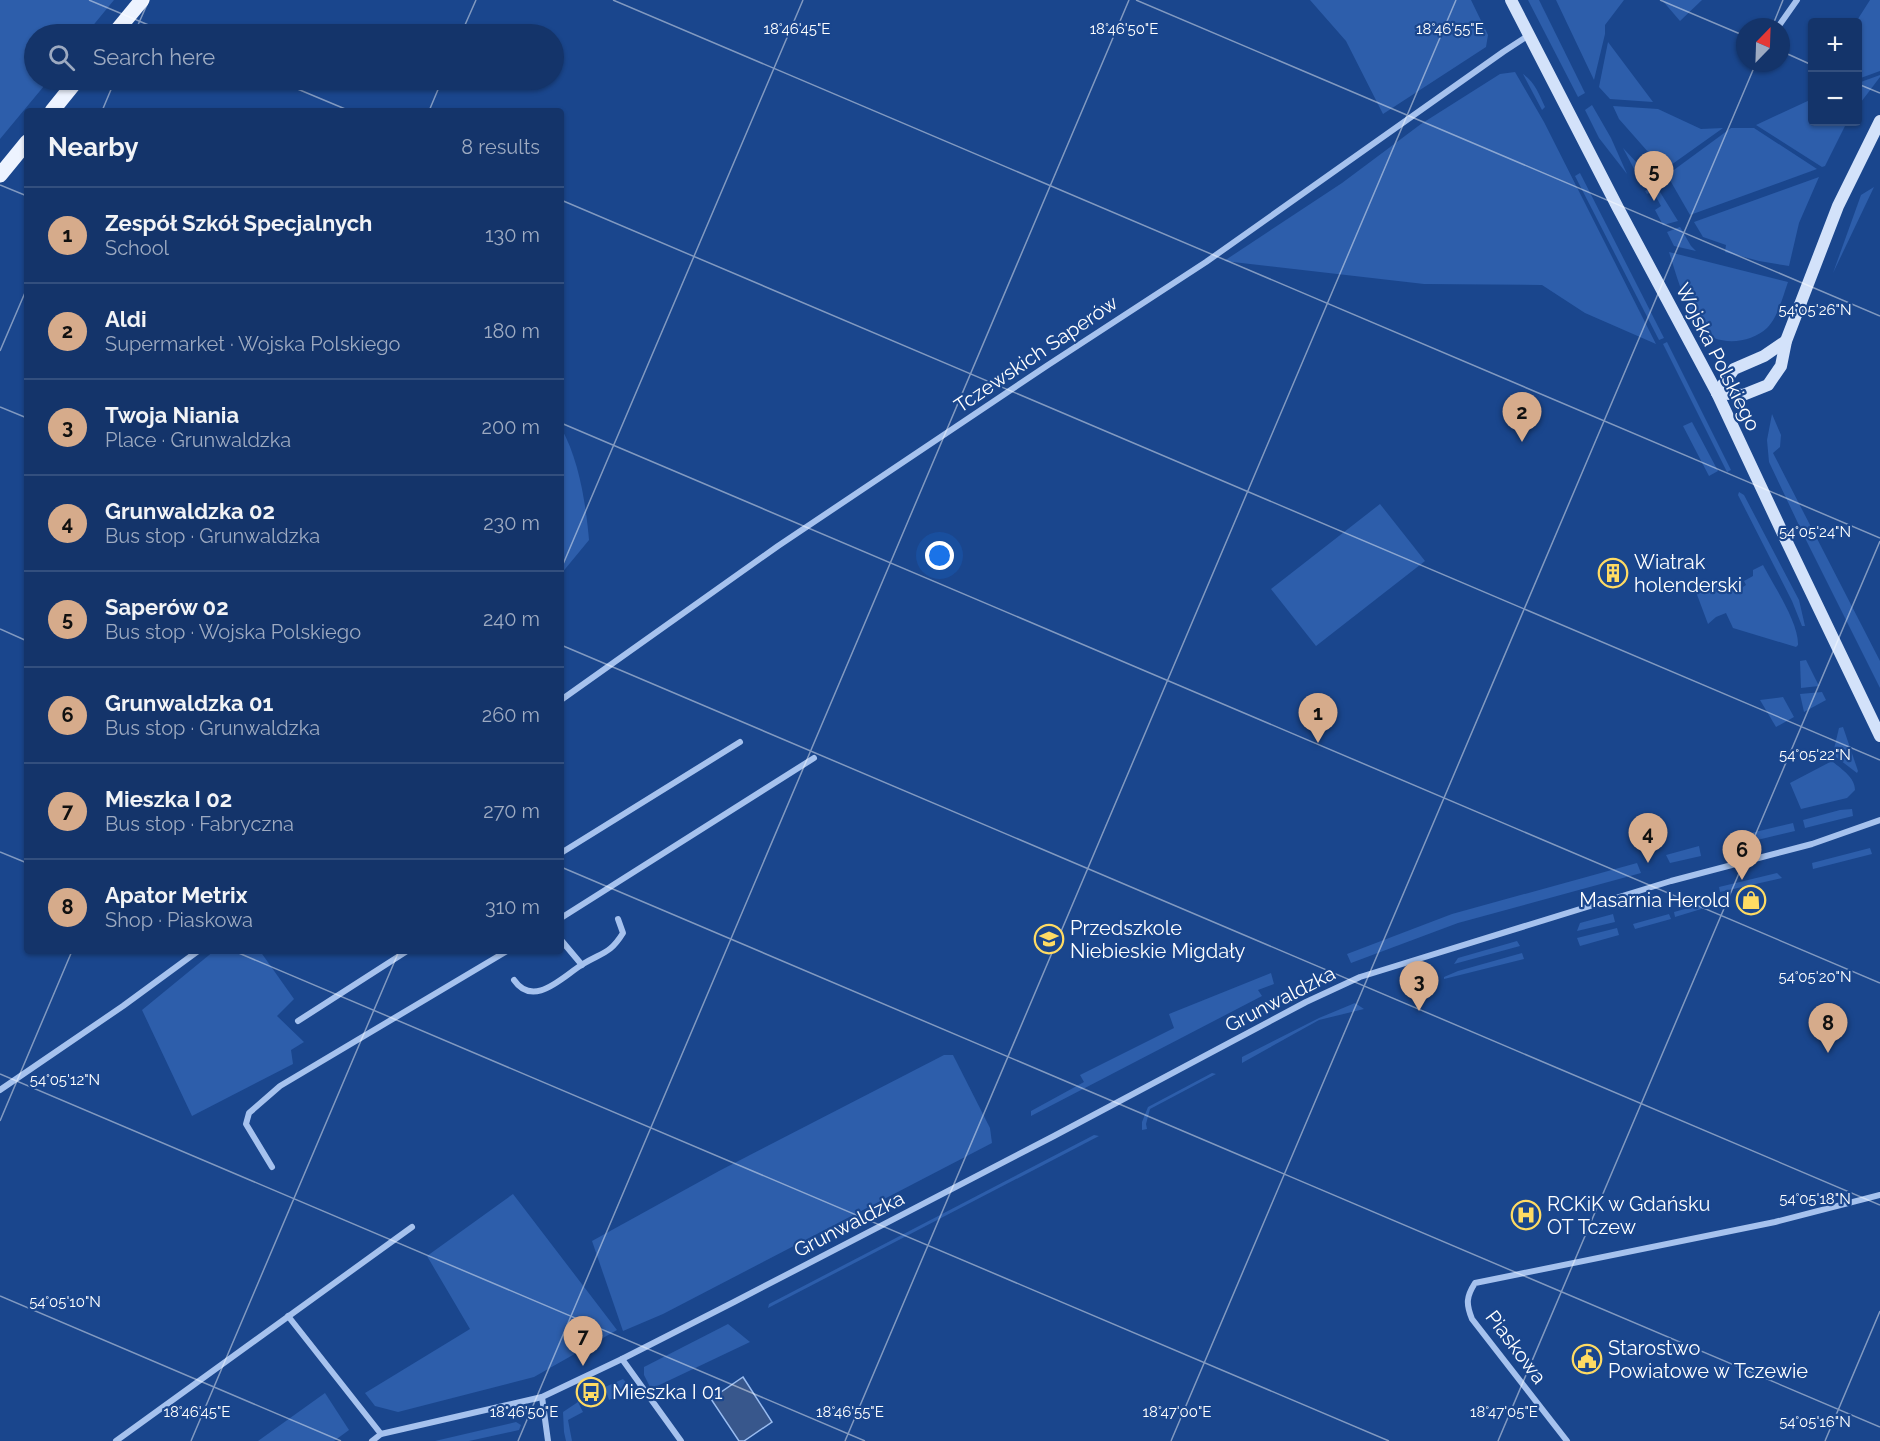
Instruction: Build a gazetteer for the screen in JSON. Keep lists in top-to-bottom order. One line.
{"streets":{"street":["Tczewskich Saperów","Wojska Polskiego","Grunwaldzka","Piaskowa"]},"crossings":[["Tczewskich Saperów","Wojska Polskiego"]],"places":{"building":["Wiatrak holenderski"],"shop":["Masarnia Herold"],"school or university":["Przedszkole Niebieskie Migdały"],"hospital":["RCKiK w Gdańsku OT Tczew"],"public building":["Starostwo Powiatowe w Tczewie"],"bus stop":["Mieszka I 01"]},"north":"top right","page":{"map_buttons":["+","−"],"search":"Search here","heading":["Nearby","8 results"],"pins":["5","2","1","4","6","3","8","7"],"list":[{"mark":"1","name":"Zespół Szkół Specjalnych","note":"School","value":"130 m"},{"mark":"2","name":"Aldi","note":"Supermarket · Wojska Polskiego","value":"180 m"},{"mark":"3","name":"Twoja Niania","note":"Place · Grunwaldzka","value":"200 m"},{"mark":"4","name":"Grunwaldzka 02","note":"Bus stop · Grunwaldzka","value":"230 m"},{"mark":"5","name":"Saperów 02","note":"Bus stop · Wojska Polskiego","value":"240 m"},{"mark":"6","name":"Grunwaldzka 01","note":"Bus stop · Grunwaldzka","value":"260 m"},{"mark":"7","name":"Mieszka I 02","note":"Bus stop · Fabryczna","value":"270 m"},{"mark":"8","name":"Apator Metrix","note":"Shop · Piaskowa","value":"310 m"}]},"coordinates":["18°46'45\"E","18°46'50\"E","18°46'55\"E","54°05'26\"N","54°05'24\"N","54°05'22\"N","54°05'20\"N","54°05'12\"N","54°05'18\"N","54°05'10\"N","18°47'00\"E","18°47'05\"E","54°05'16\"N"]}
